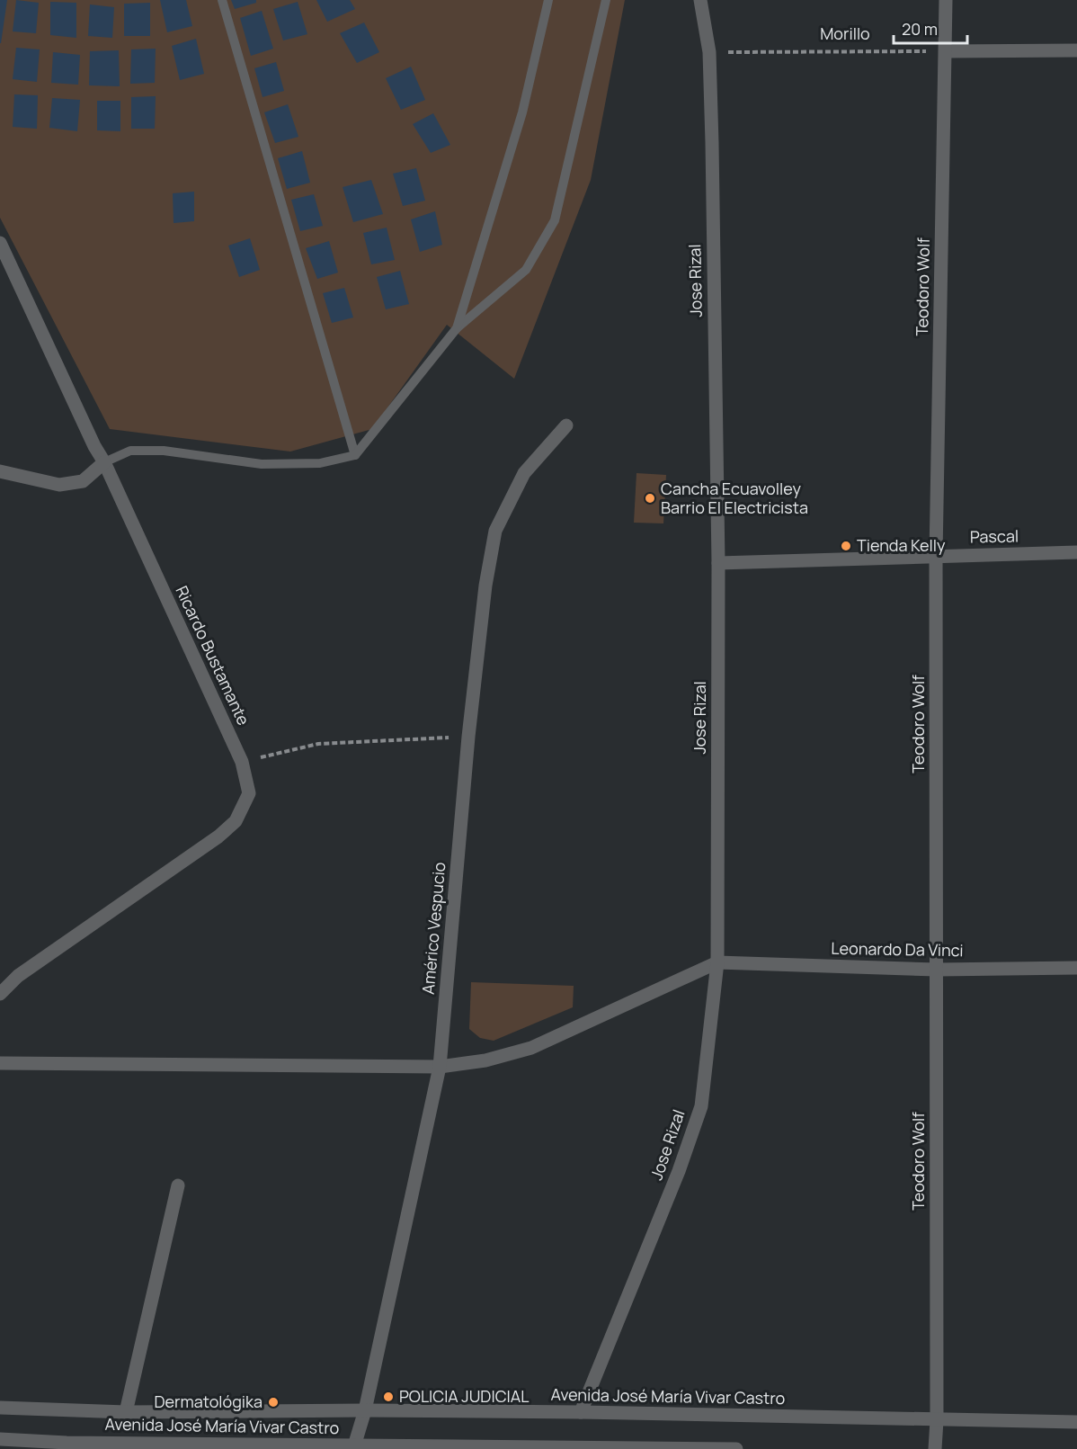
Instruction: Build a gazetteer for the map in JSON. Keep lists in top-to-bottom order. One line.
{"streets":{"street":["Jose Rizal","Teodoro Wolf","Pascal","Ricardo Bustamante","Américo Vespucio","Leonardo Da Vinci","Avenida José María Vivar Castro"],"path":["Morillo"]},"crossings":[["Morillo","Jose Rizal"],["Morillo","Teodoro Wolf"],["Jose Rizal","Pascal"],["Jose Rizal","Leonardo Da Vinci"],["Jose Rizal","Avenida José María Vivar Castro"],["Teodoro Wolf","Pascal"],["Teodoro Wolf","Leonardo Da Vinci"],["Teodoro Wolf","Avenida José María Vivar Castro"],["Américo Vespucio","Avenida José María Vivar Castro"]],"places":["Cancha Ecuavolley Barrio El Electricista","Tienda Kelly","POLICIA JUDICIAL","Dermatológika"],"scale_bar":"20 m"}
